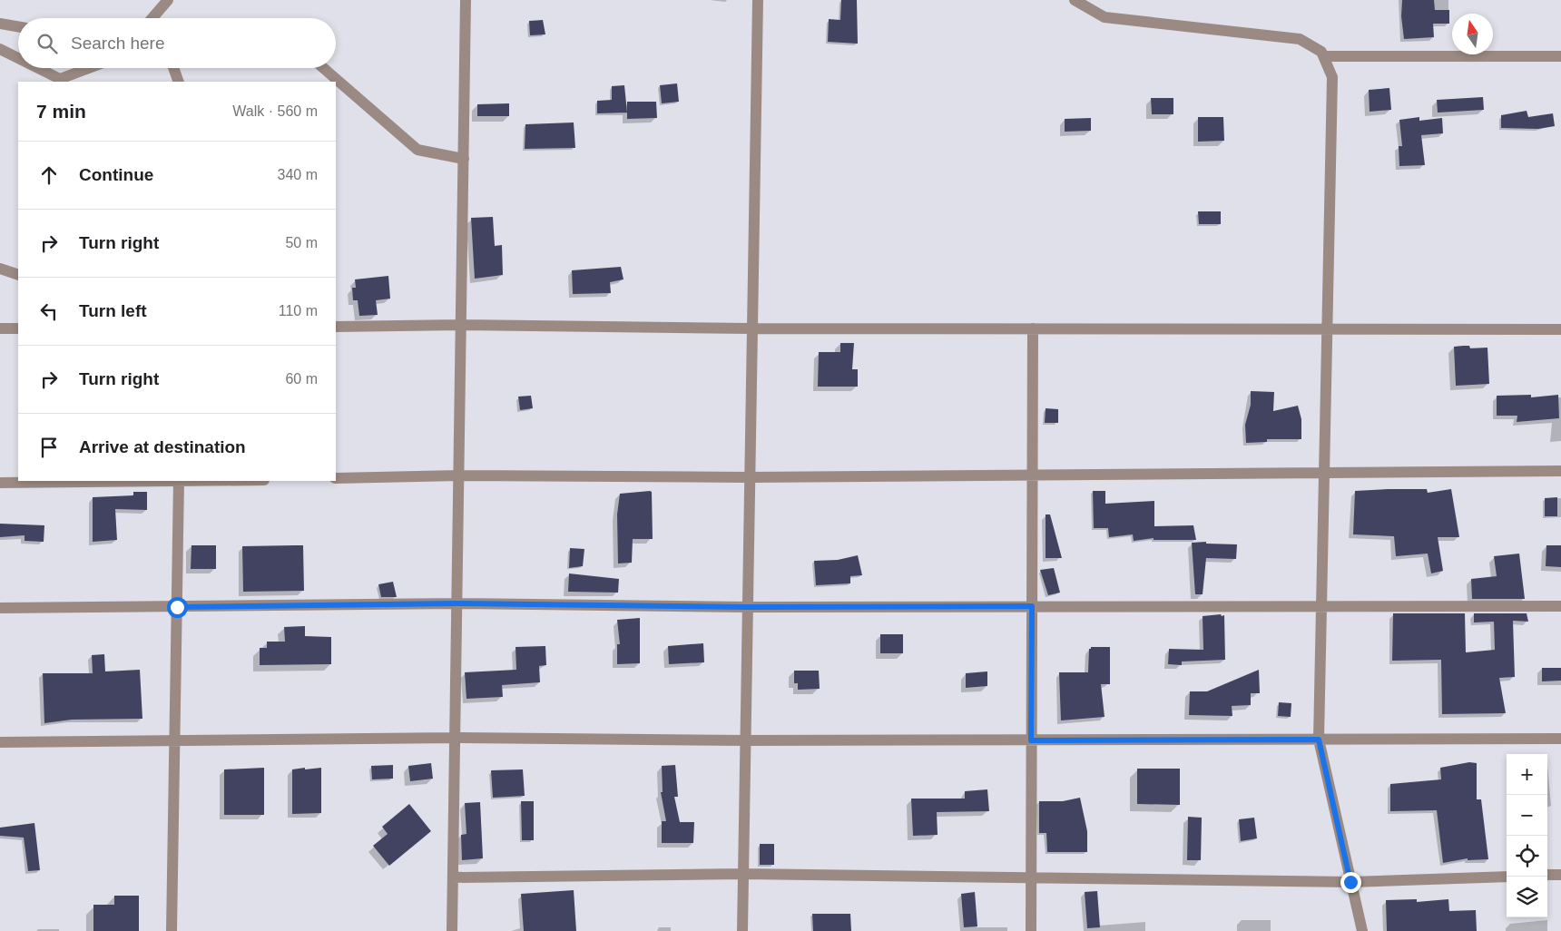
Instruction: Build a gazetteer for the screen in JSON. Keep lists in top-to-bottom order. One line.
{"north":"top","page":{"search":"Search here","heading":["7 min","Walk · 560 m"],"list":[["Continue","340 m"],["Turn right","50 m"],["Turn left","110 m"],["Turn right","60 m"],"Arrive at destination"],"map_buttons":["+","−"]}}
